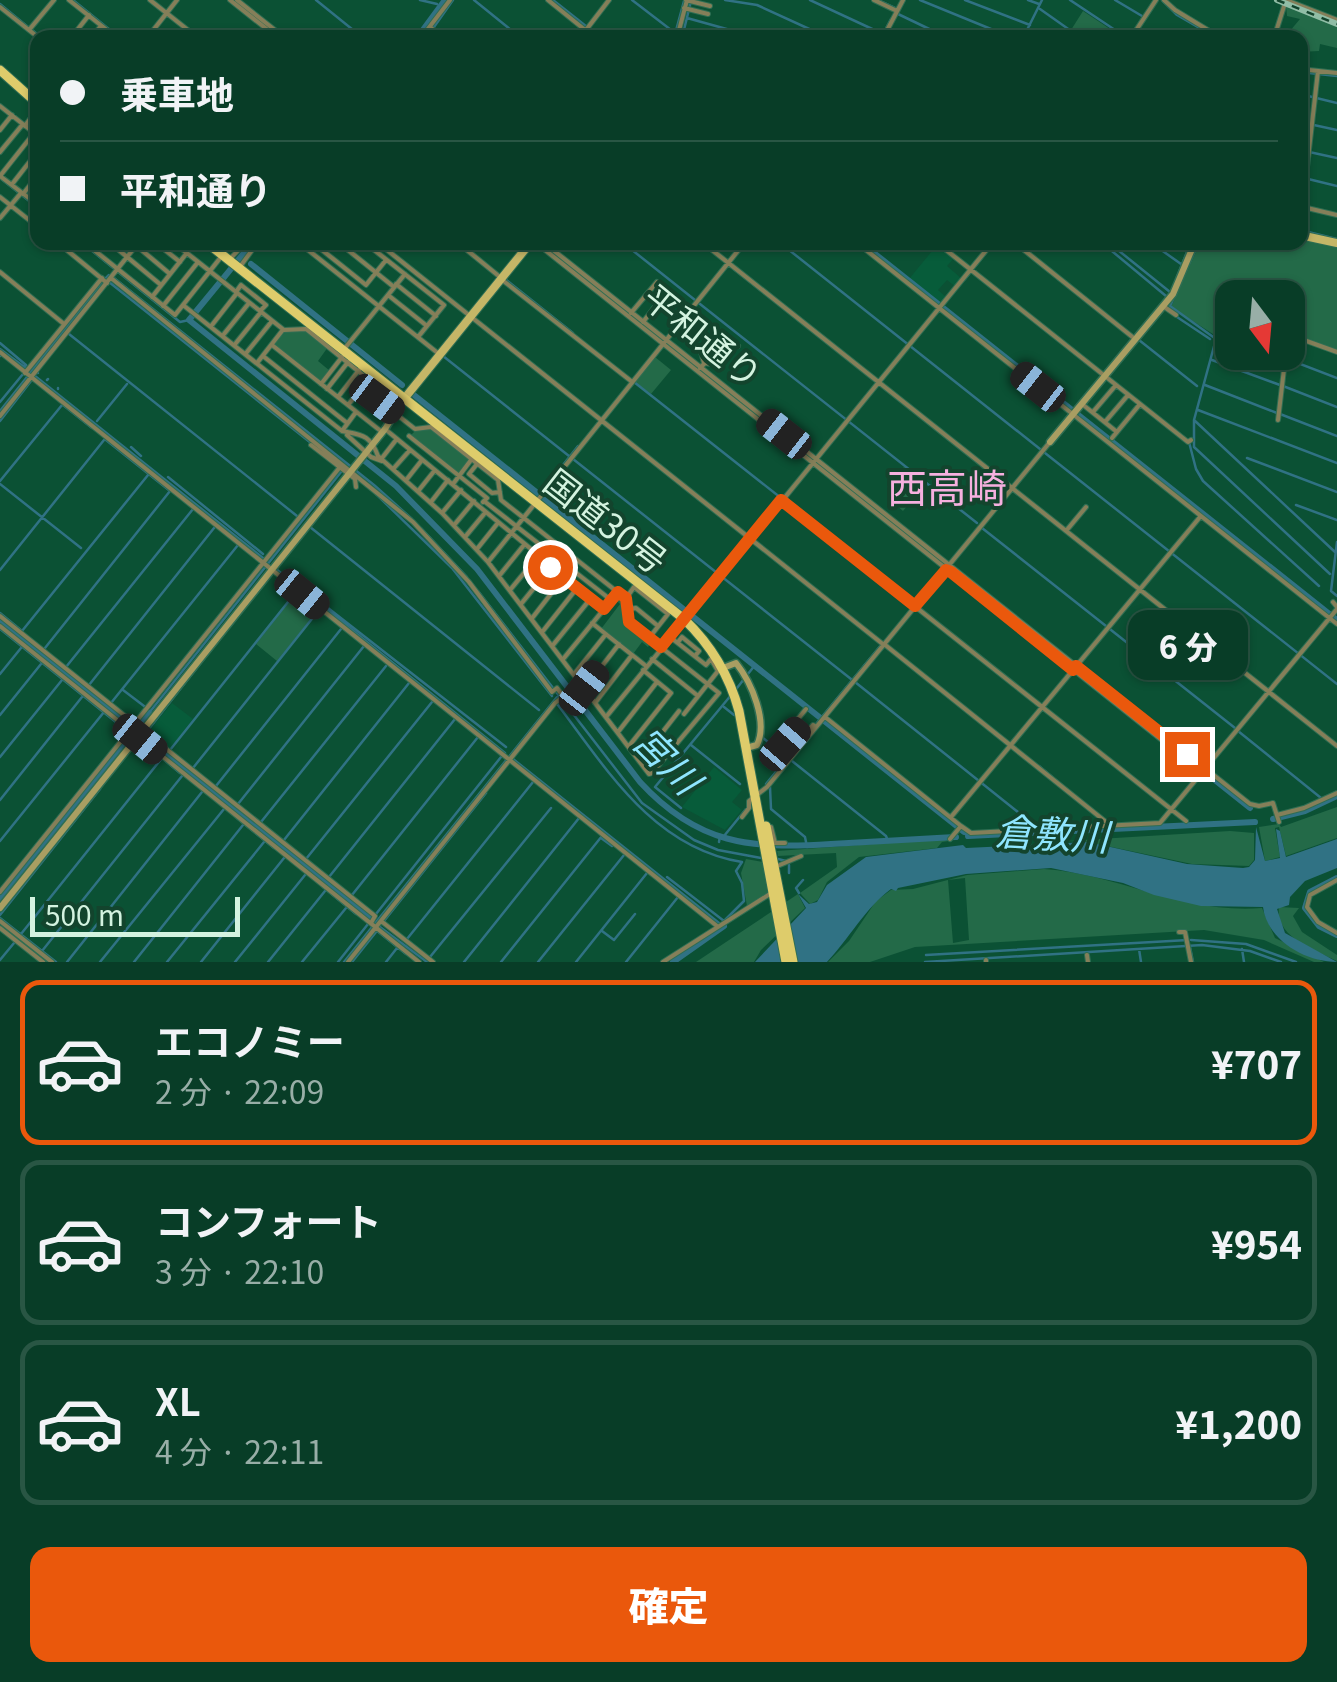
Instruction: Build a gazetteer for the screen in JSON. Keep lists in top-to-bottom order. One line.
{"streets":{"highway":["国道30号"],"street":["平和通り"]},"districts":["西高崎"],"water":["宮川","倉敷川"],"scale_bar":"500 m","north":"bottom","page":{"banner":["乗車地","平和通り"],"bubble":"6 分","scale":"500 m","list":[{"name":"エコノミー","note":"2 分 · 22:09","value":"¥707"},{"name":"コンフォート","note":"3 分 · 22:10","value":"¥954"},{"name":"XL","note":"4 分 · 22:11","value":"¥1,200"}],"buttons":"確定"}}
